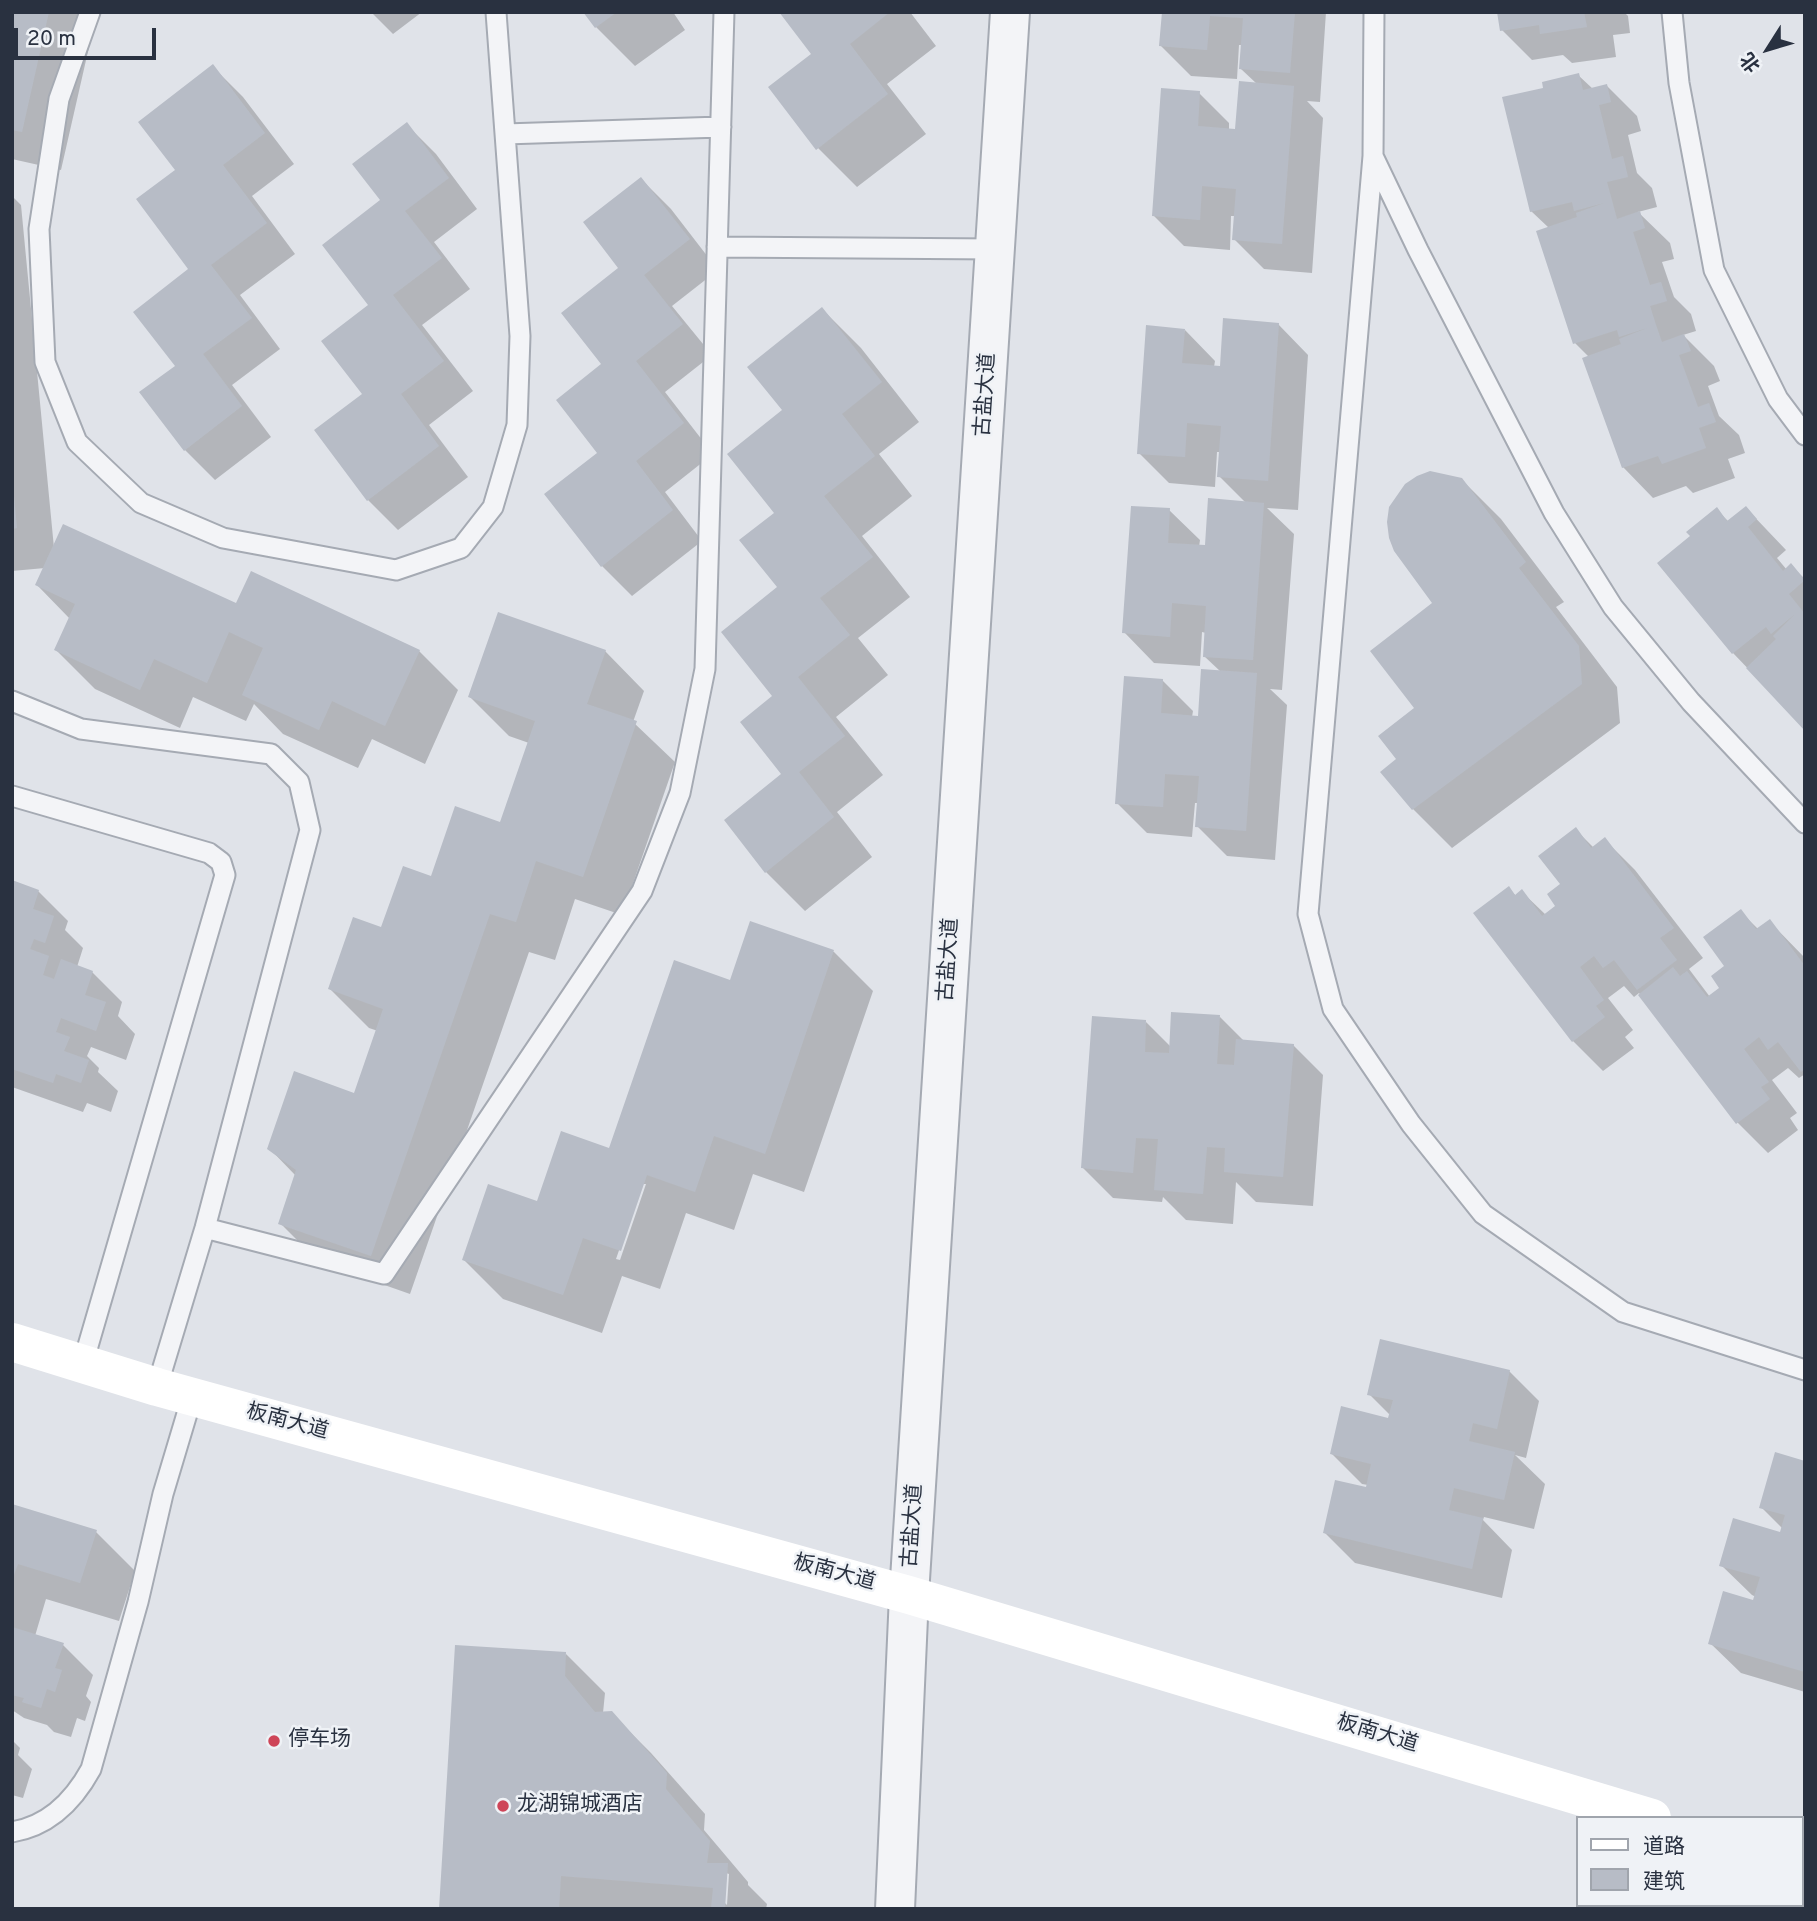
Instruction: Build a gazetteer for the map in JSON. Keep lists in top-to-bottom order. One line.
{"streets":{"main road":["板南大道"],"street":["古盐大道"]},"crossings":[["古盐大道","板南大道"]],"places":["停车场","龙湖锦城酒店"],"legend":["道路","建筑"],"scale_bar":"20 m","north":"bottom left"}
